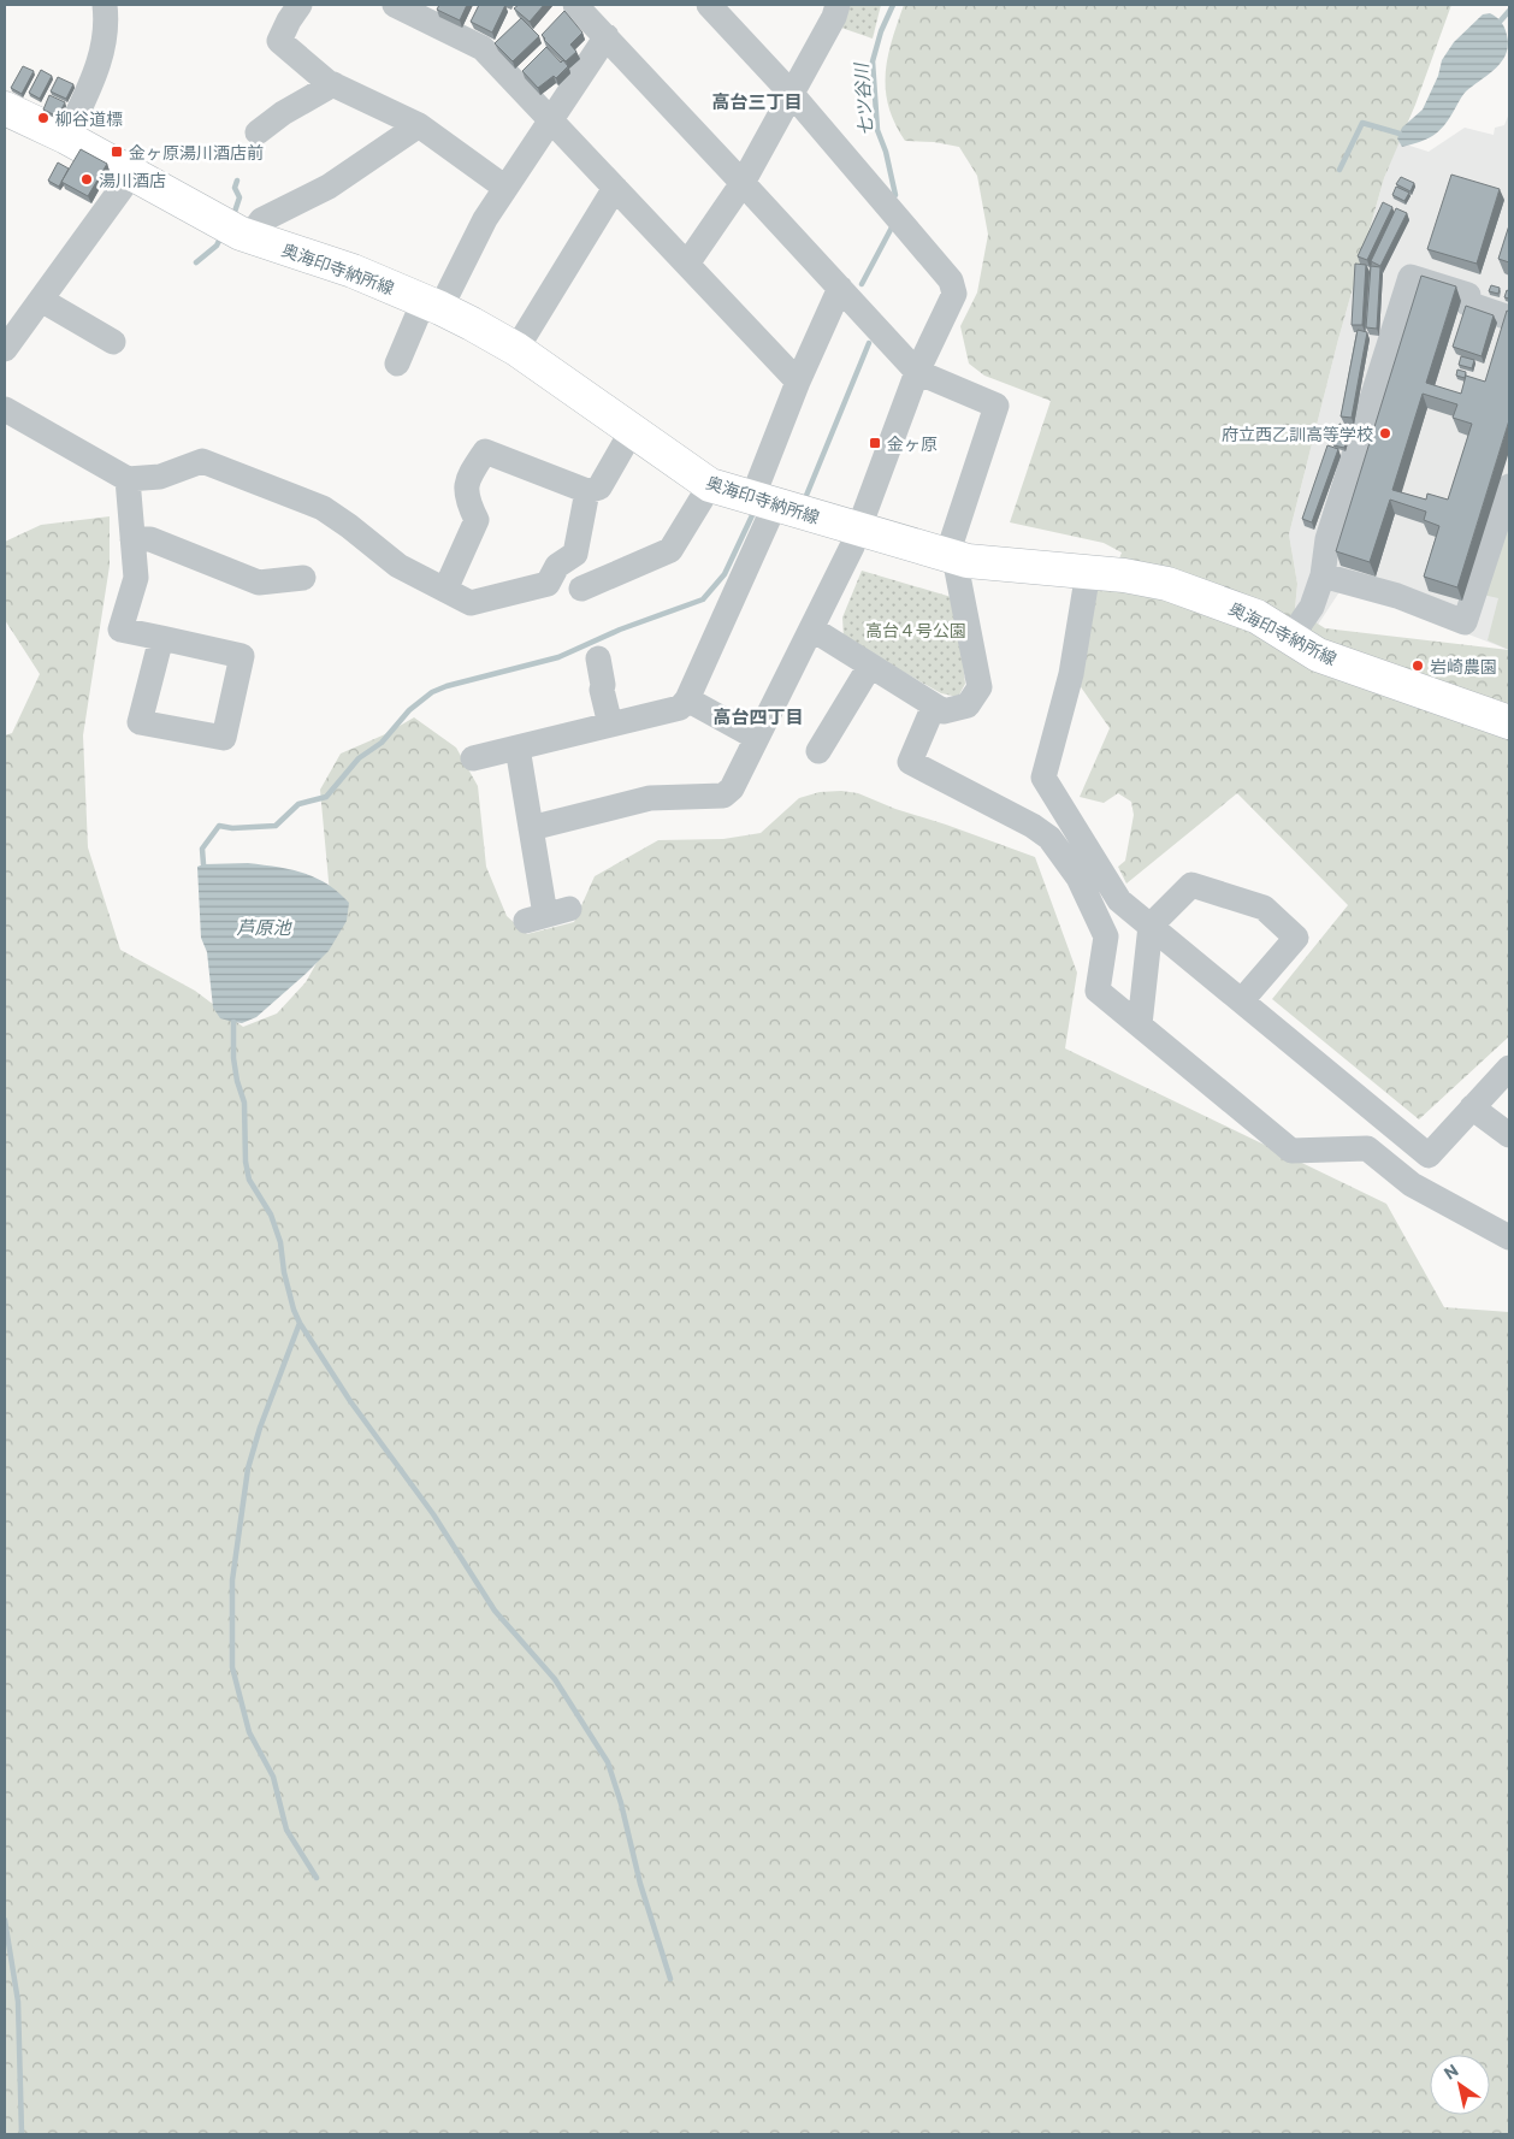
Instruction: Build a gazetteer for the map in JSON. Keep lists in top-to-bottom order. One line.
{"streets":{"main road":["奥海印寺納所線"]},"districts":["高台三丁目","高台四丁目"],"water":["七ツ谷川","芦原池"],"parks":["高台４号公園"],"places":{"other":["柳谷道標","湯川酒店","府立西乙訓高等学校","岩崎農園"],"transit":["金ヶ原湯川酒店前","金ヶ原"]},"north":"top left"}
